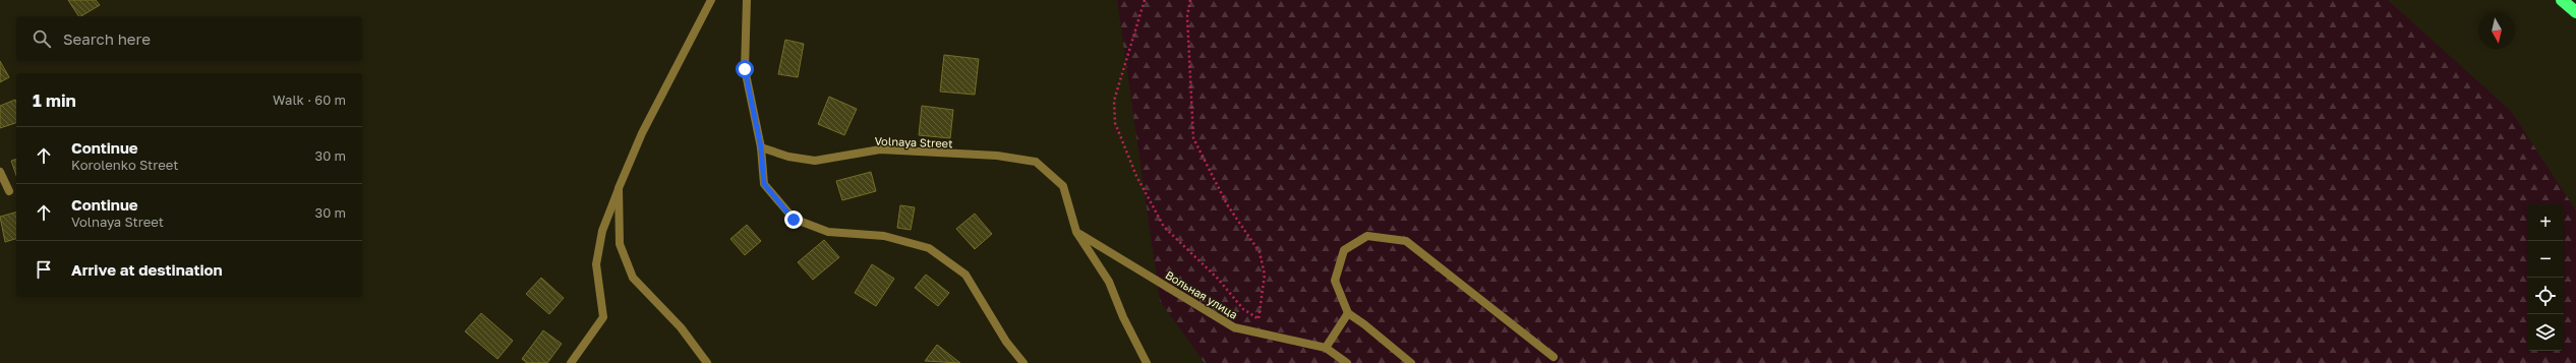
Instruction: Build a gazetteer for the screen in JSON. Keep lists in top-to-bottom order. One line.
{"streets":{"street":["Volnaya Street","Вольная улица"]},"crossings":[["Volnaya Street","Вольная улица"]],"north":"bottom","page":{"search":"Search here","heading":["1 min","Walk · 60 m"],"list":[["Continue","Korolenko Street","30 m"],["Continue","Volnaya Street","30 m"],"Arrive at destination"],"map_buttons":["+","−"]}}
